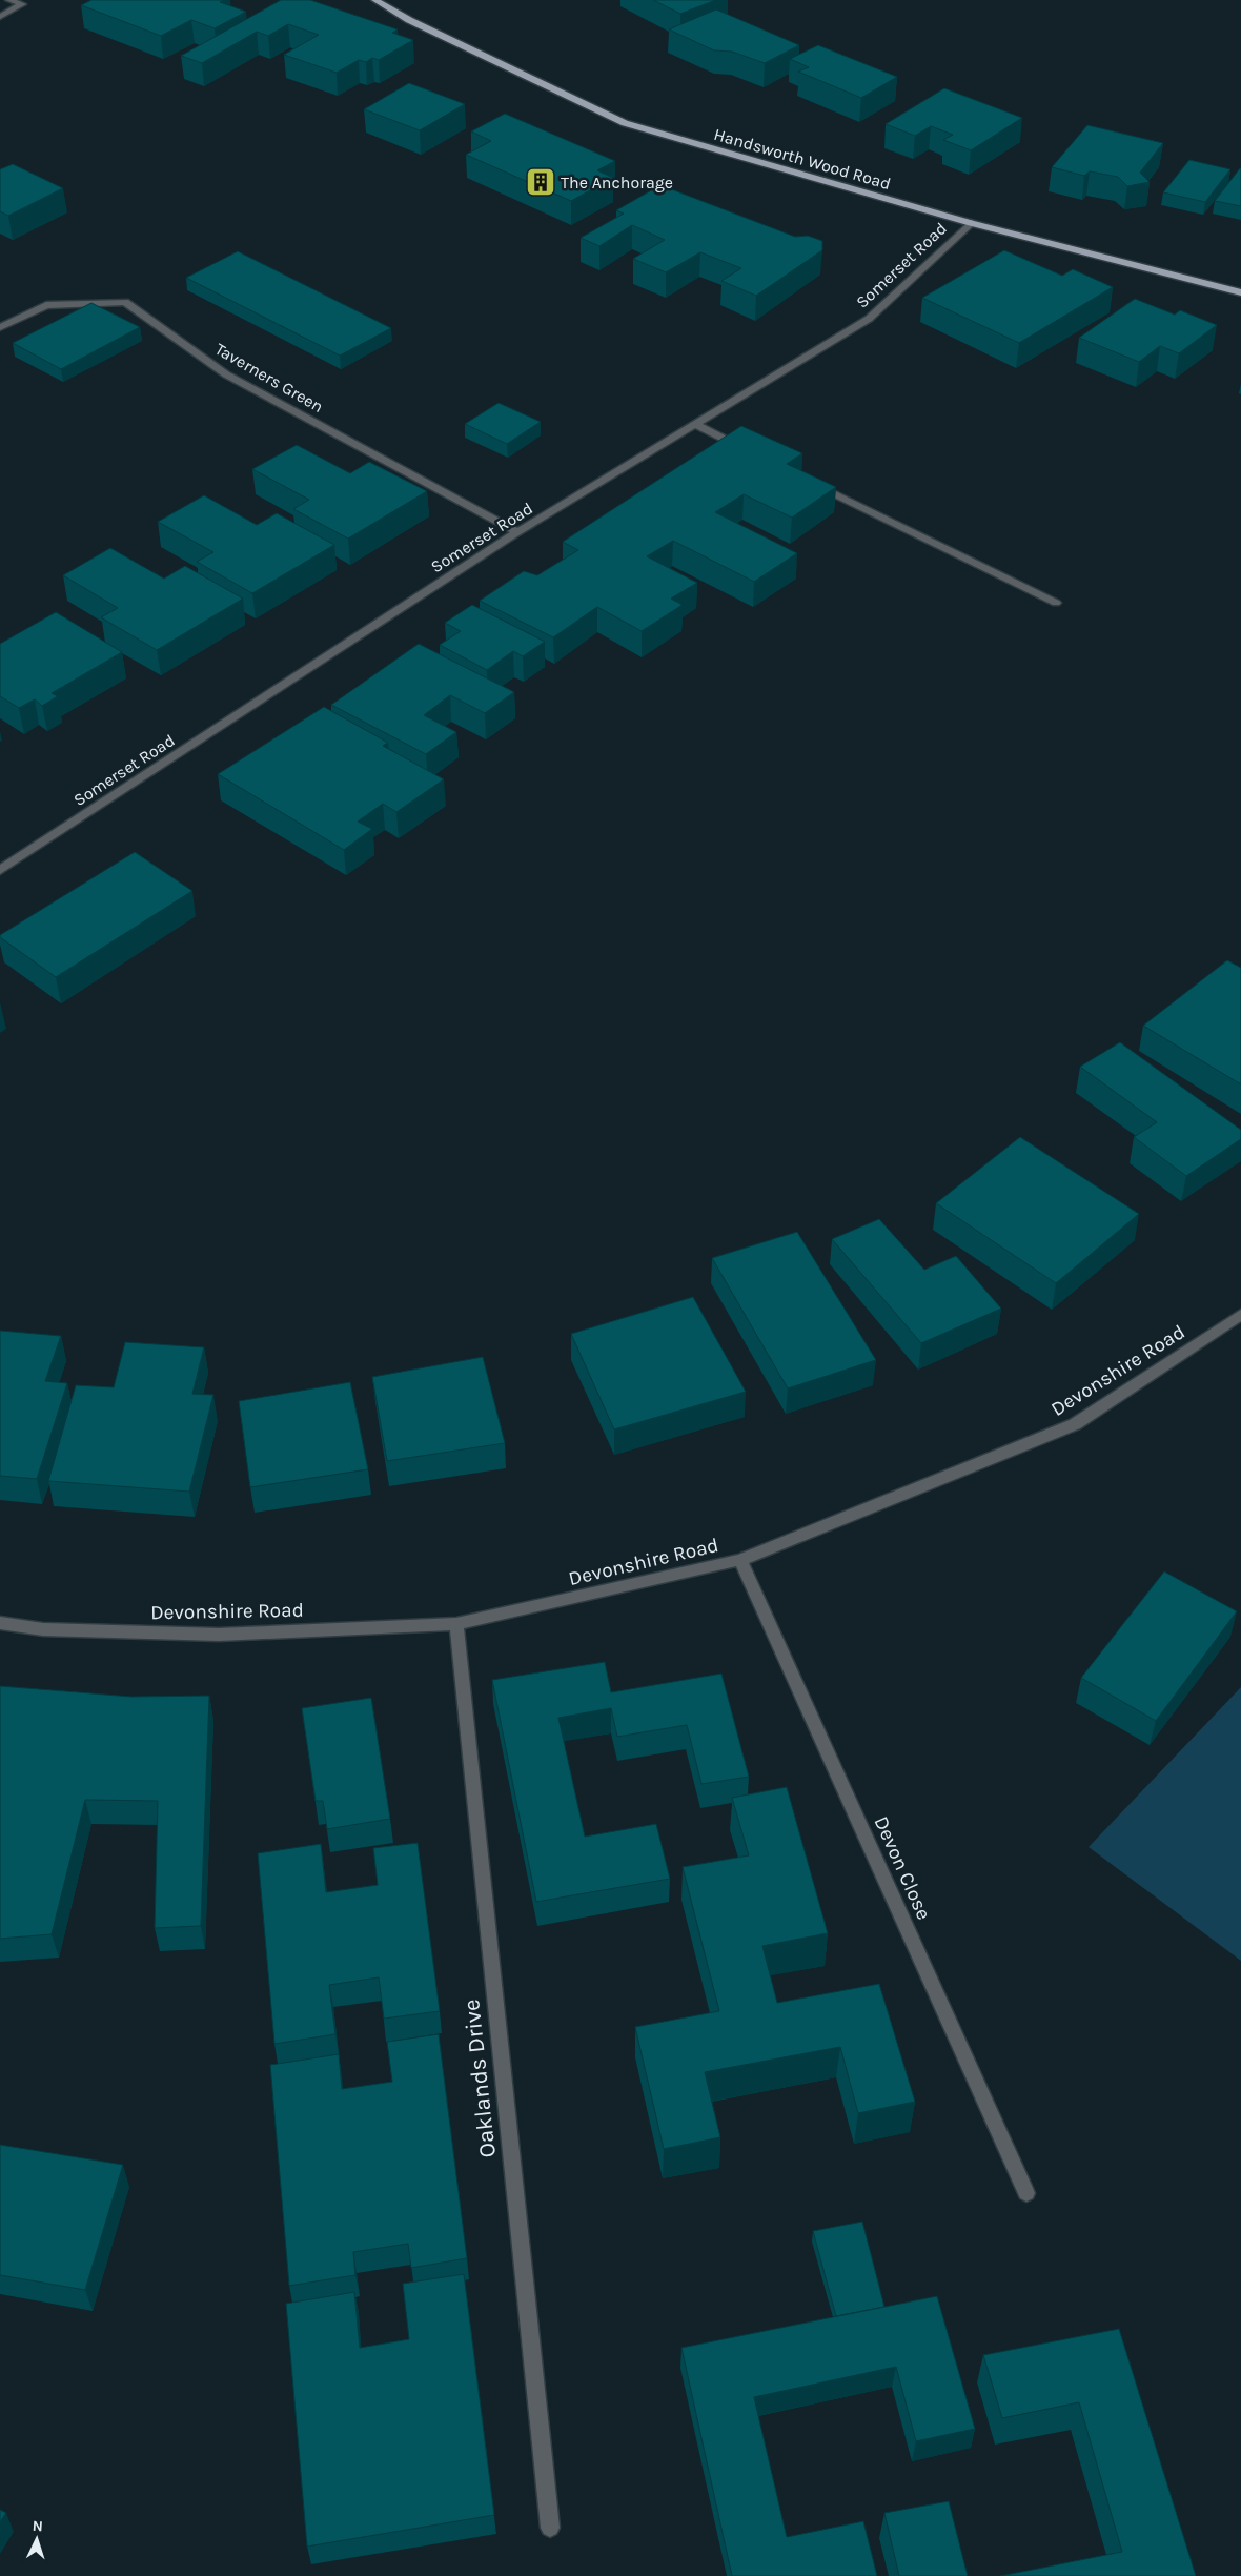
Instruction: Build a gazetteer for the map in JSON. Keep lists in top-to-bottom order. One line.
{"streets":{"main road":["Handsworth Wood Road"],"street":["Somerset Road","Taverners Green","Devonshire Road","Devon Close","Oaklands Drive"]},"crossings":[["Handsworth Wood Road","Somerset Road"],["Somerset Road","Taverners Green"],["Devonshire Road","Devon Close"],["Devonshire Road","Oaklands Drive"]],"places":{"building":["The Anchorage"]},"north":"top"}
